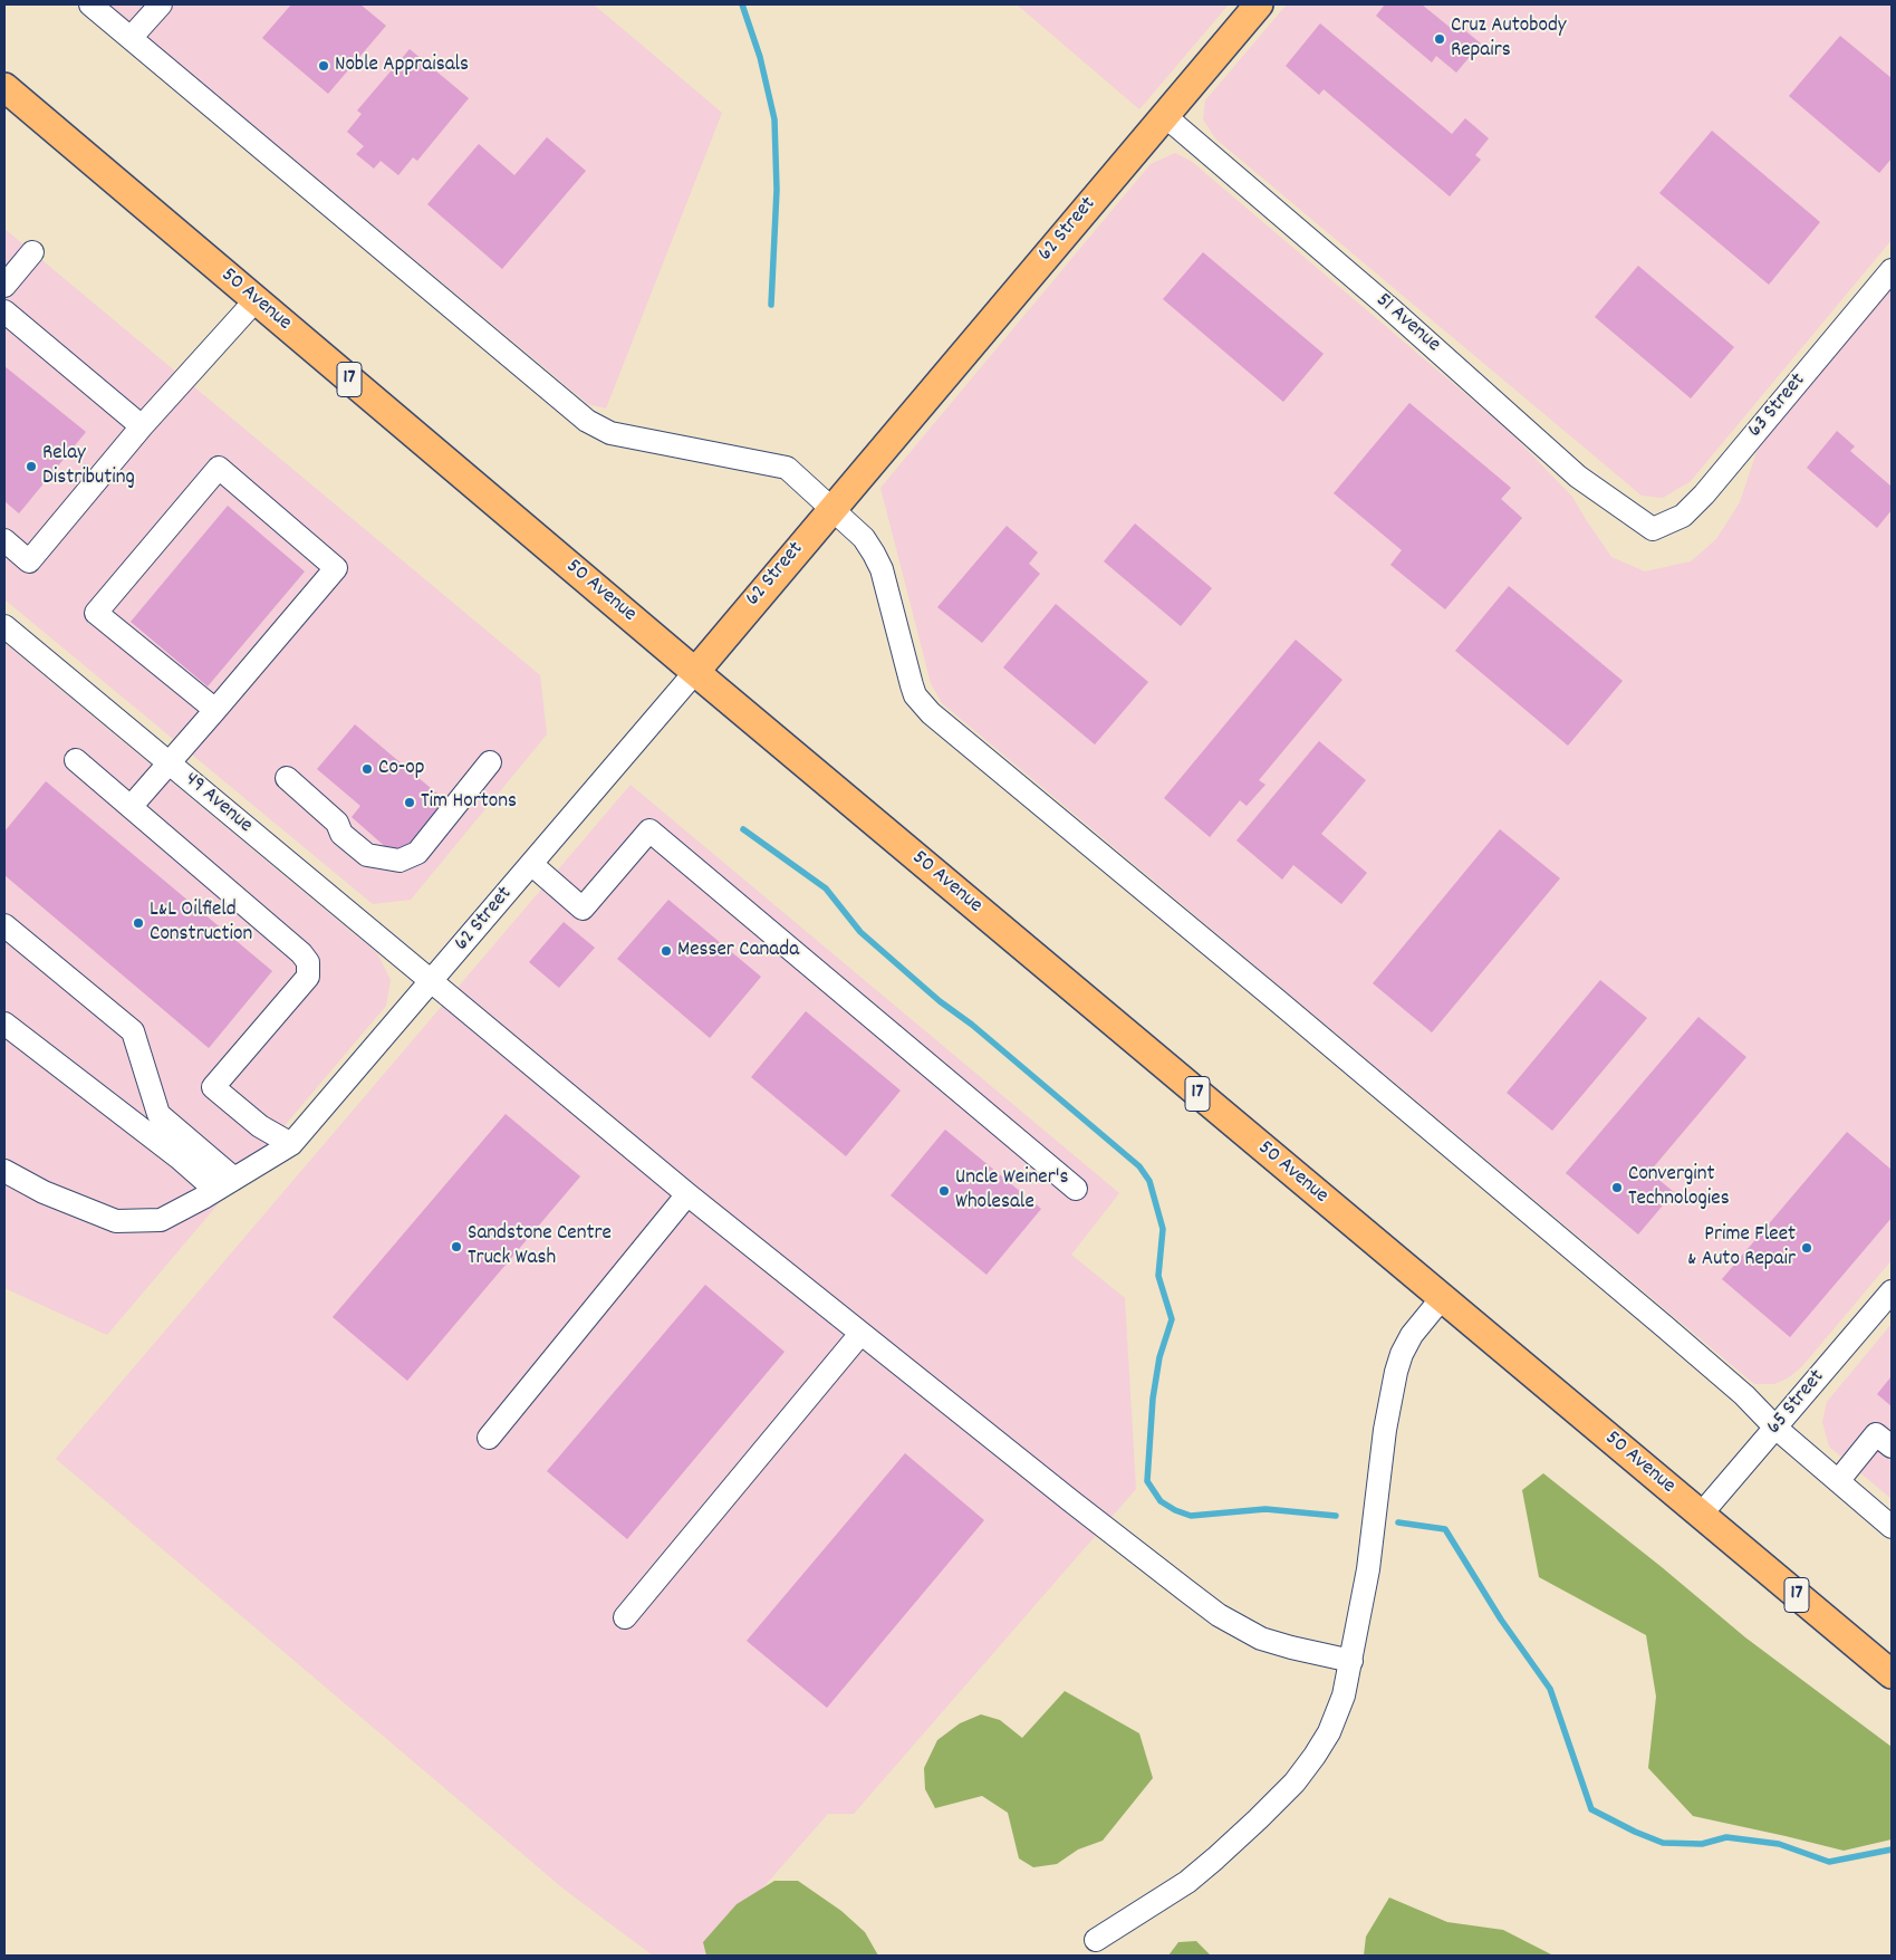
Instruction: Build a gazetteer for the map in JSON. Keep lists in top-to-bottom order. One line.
{"streets":{"main road":["62 Street","50 Avenue","17"],"street":["51 Avenue","63 Street","49 Avenue","65 Street"]},"crossings":[["62 Street","50 Avenue"],["62 Street","51 Avenue"],["62 Street","49 Avenue"],["50 Avenue","65 Street"],["51 Avenue","63 Street"]],"places":["Cruz Autobody Repairs","Noble Appraisals","Relay Distributing","Co-op","Tim Hortons","L&L Oilfield Construction","Messer Canada","Convergint Technologies","Uncle Weiner's Wholesale","Sandstone Centre Truck Wash","Prime Fleet & Auto Repair"]}
